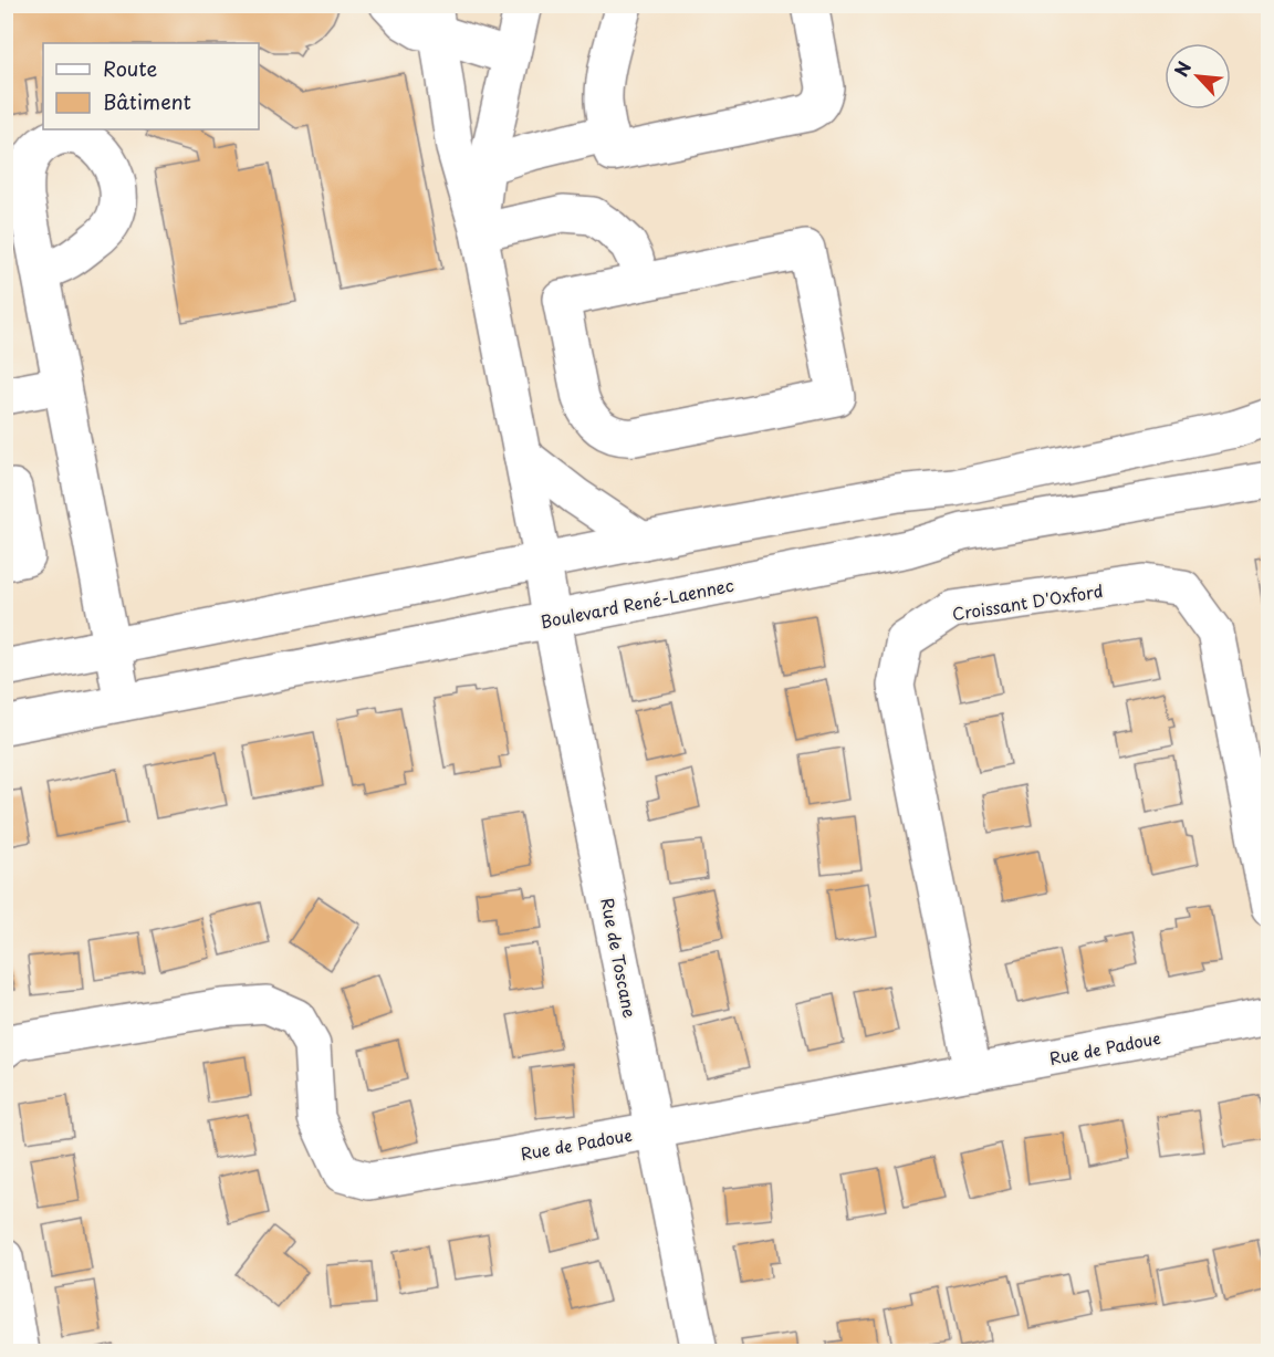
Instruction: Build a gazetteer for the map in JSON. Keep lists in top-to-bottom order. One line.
{"streets":{"main road":["Croissant D'Oxford","Boulevard René-Laennec","Rue de Toscane","Rue de Padoue"]},"crossings":[["Croissant D'Oxford","Rue de Padoue"],["Boulevard René-Laennec","Rue de Toscane"],["Rue de Toscane","Rue de Padoue"]],"legend":["Route","Bâtiment"],"north":"top left"}
